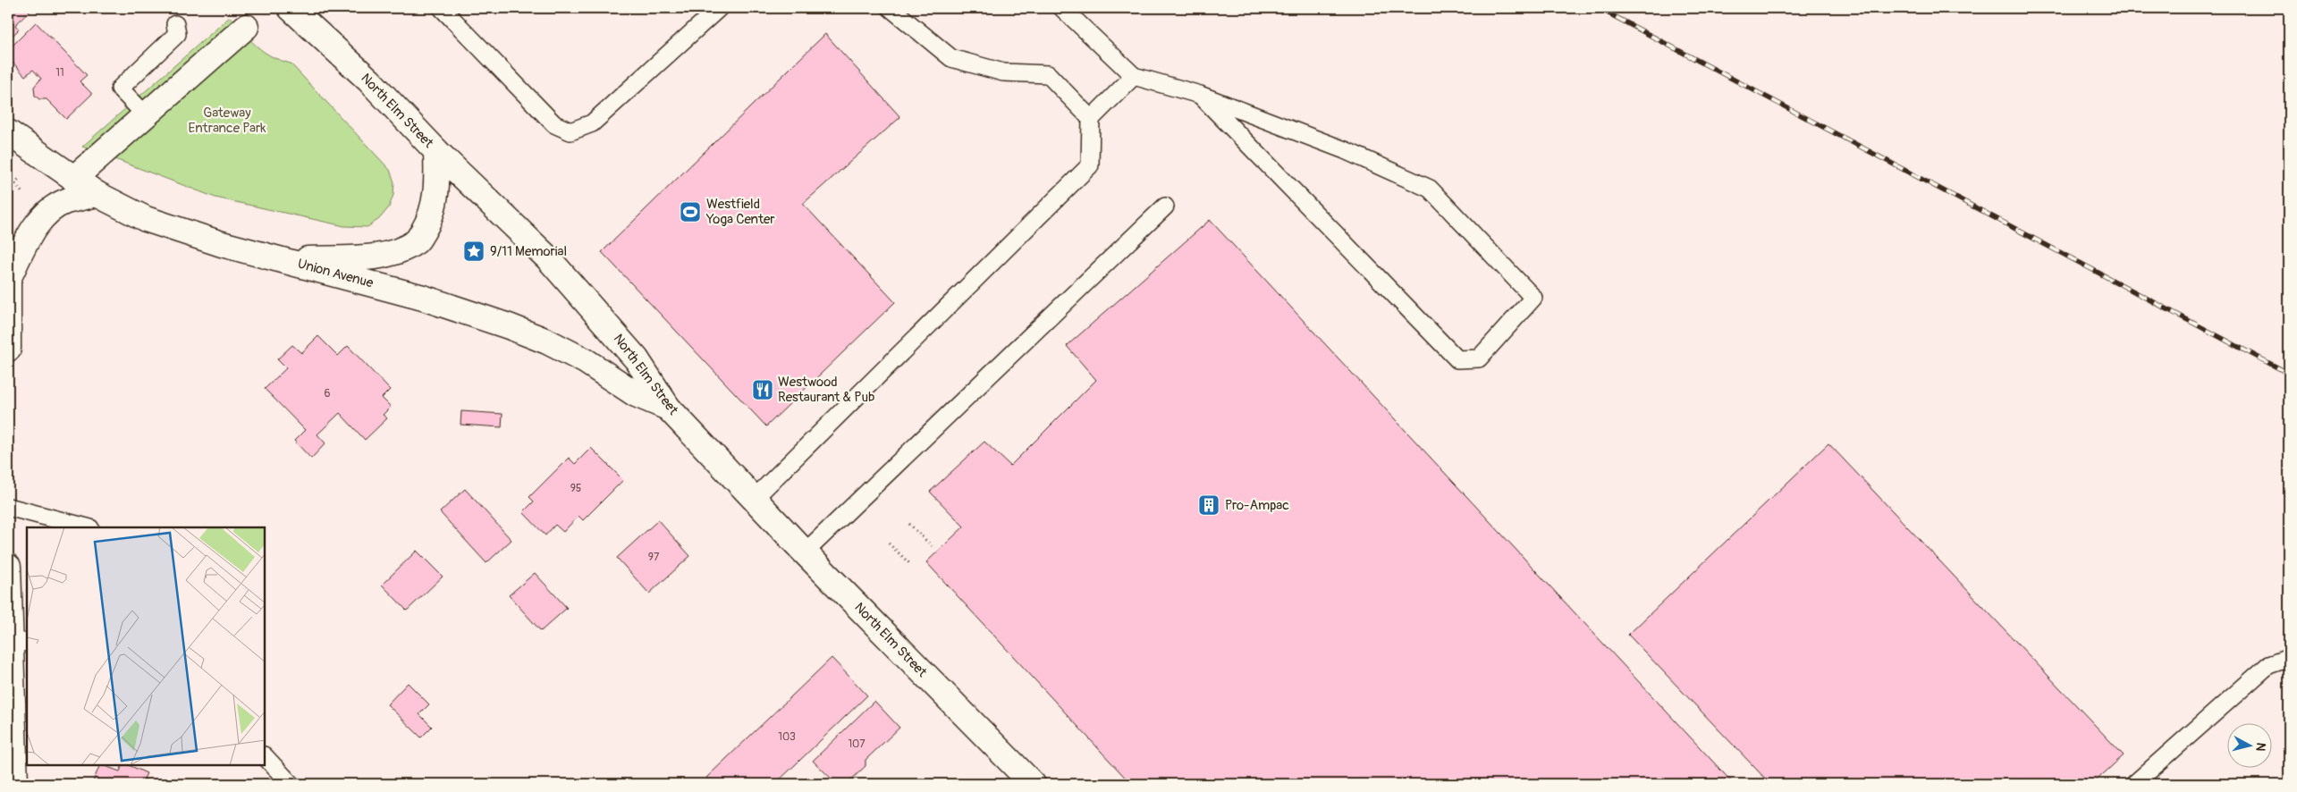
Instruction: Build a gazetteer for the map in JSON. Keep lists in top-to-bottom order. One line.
{"streets":{"main road":["North Elm Street","Union Avenue"]},"crossings":[["North Elm Street","Union Avenue"]],"parks":["Gateway Entrance Park"],"places":{"sports":["Westfield Yoga Center"],"place":["9/11 Memorial"],"restaurant":["Westwood Restaurant & Pub"],"building":["Pro-Ampac"]},"house_numbers":["11","6","95","97","103","107"],"north":"right"}
